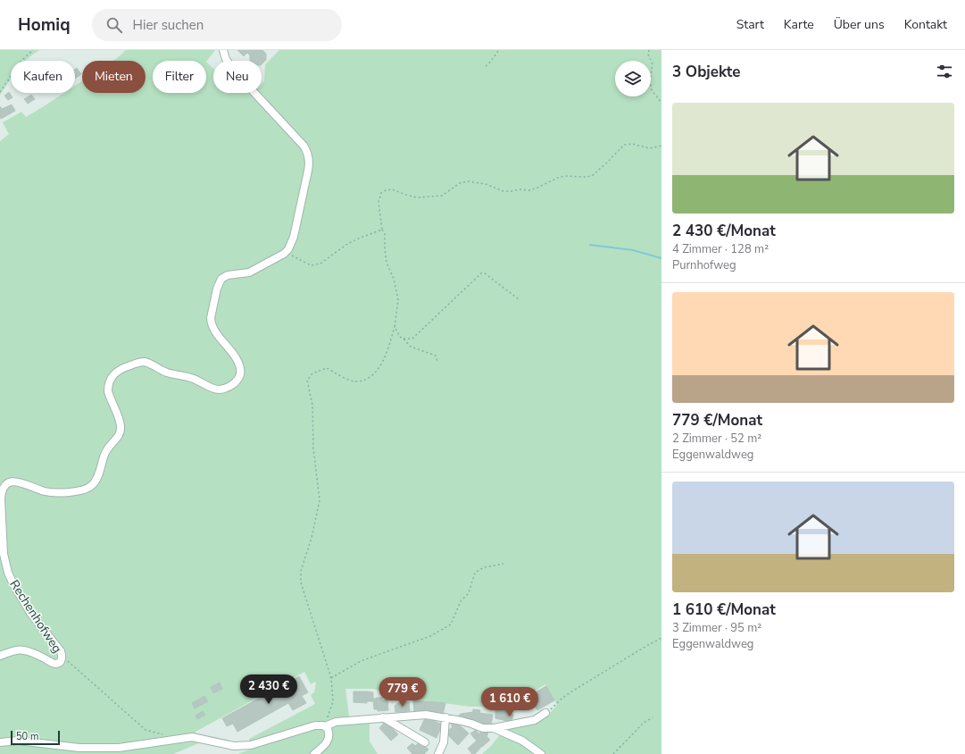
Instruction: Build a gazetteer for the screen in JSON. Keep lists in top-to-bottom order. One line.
{"streets":{"street":["Rechenhofweg"]},"scale_bar":"50 m","page":{"header":"Homiq","search":"Hier suchen","nav":["Start","Karte","Über uns","Kontakt"],"heading":"3 Objekte","chip":["Kaufen","Mieten","Filter","Neu"],"list":[{"name":"2 430 €/Monat","note":"4 Zimmer · 128 m² · Purnhofweg"},{"name":"779 €/Monat","note":"2 Zimmer · 52 m² · Eggenwaldweg"},{"name":"1 610 €/Monat","note":"3 Zimmer · 95 m² · Eggenwaldweg"}],"price":["2 430 €","779 €","1 610 €"],"scale":"50 m"}}
